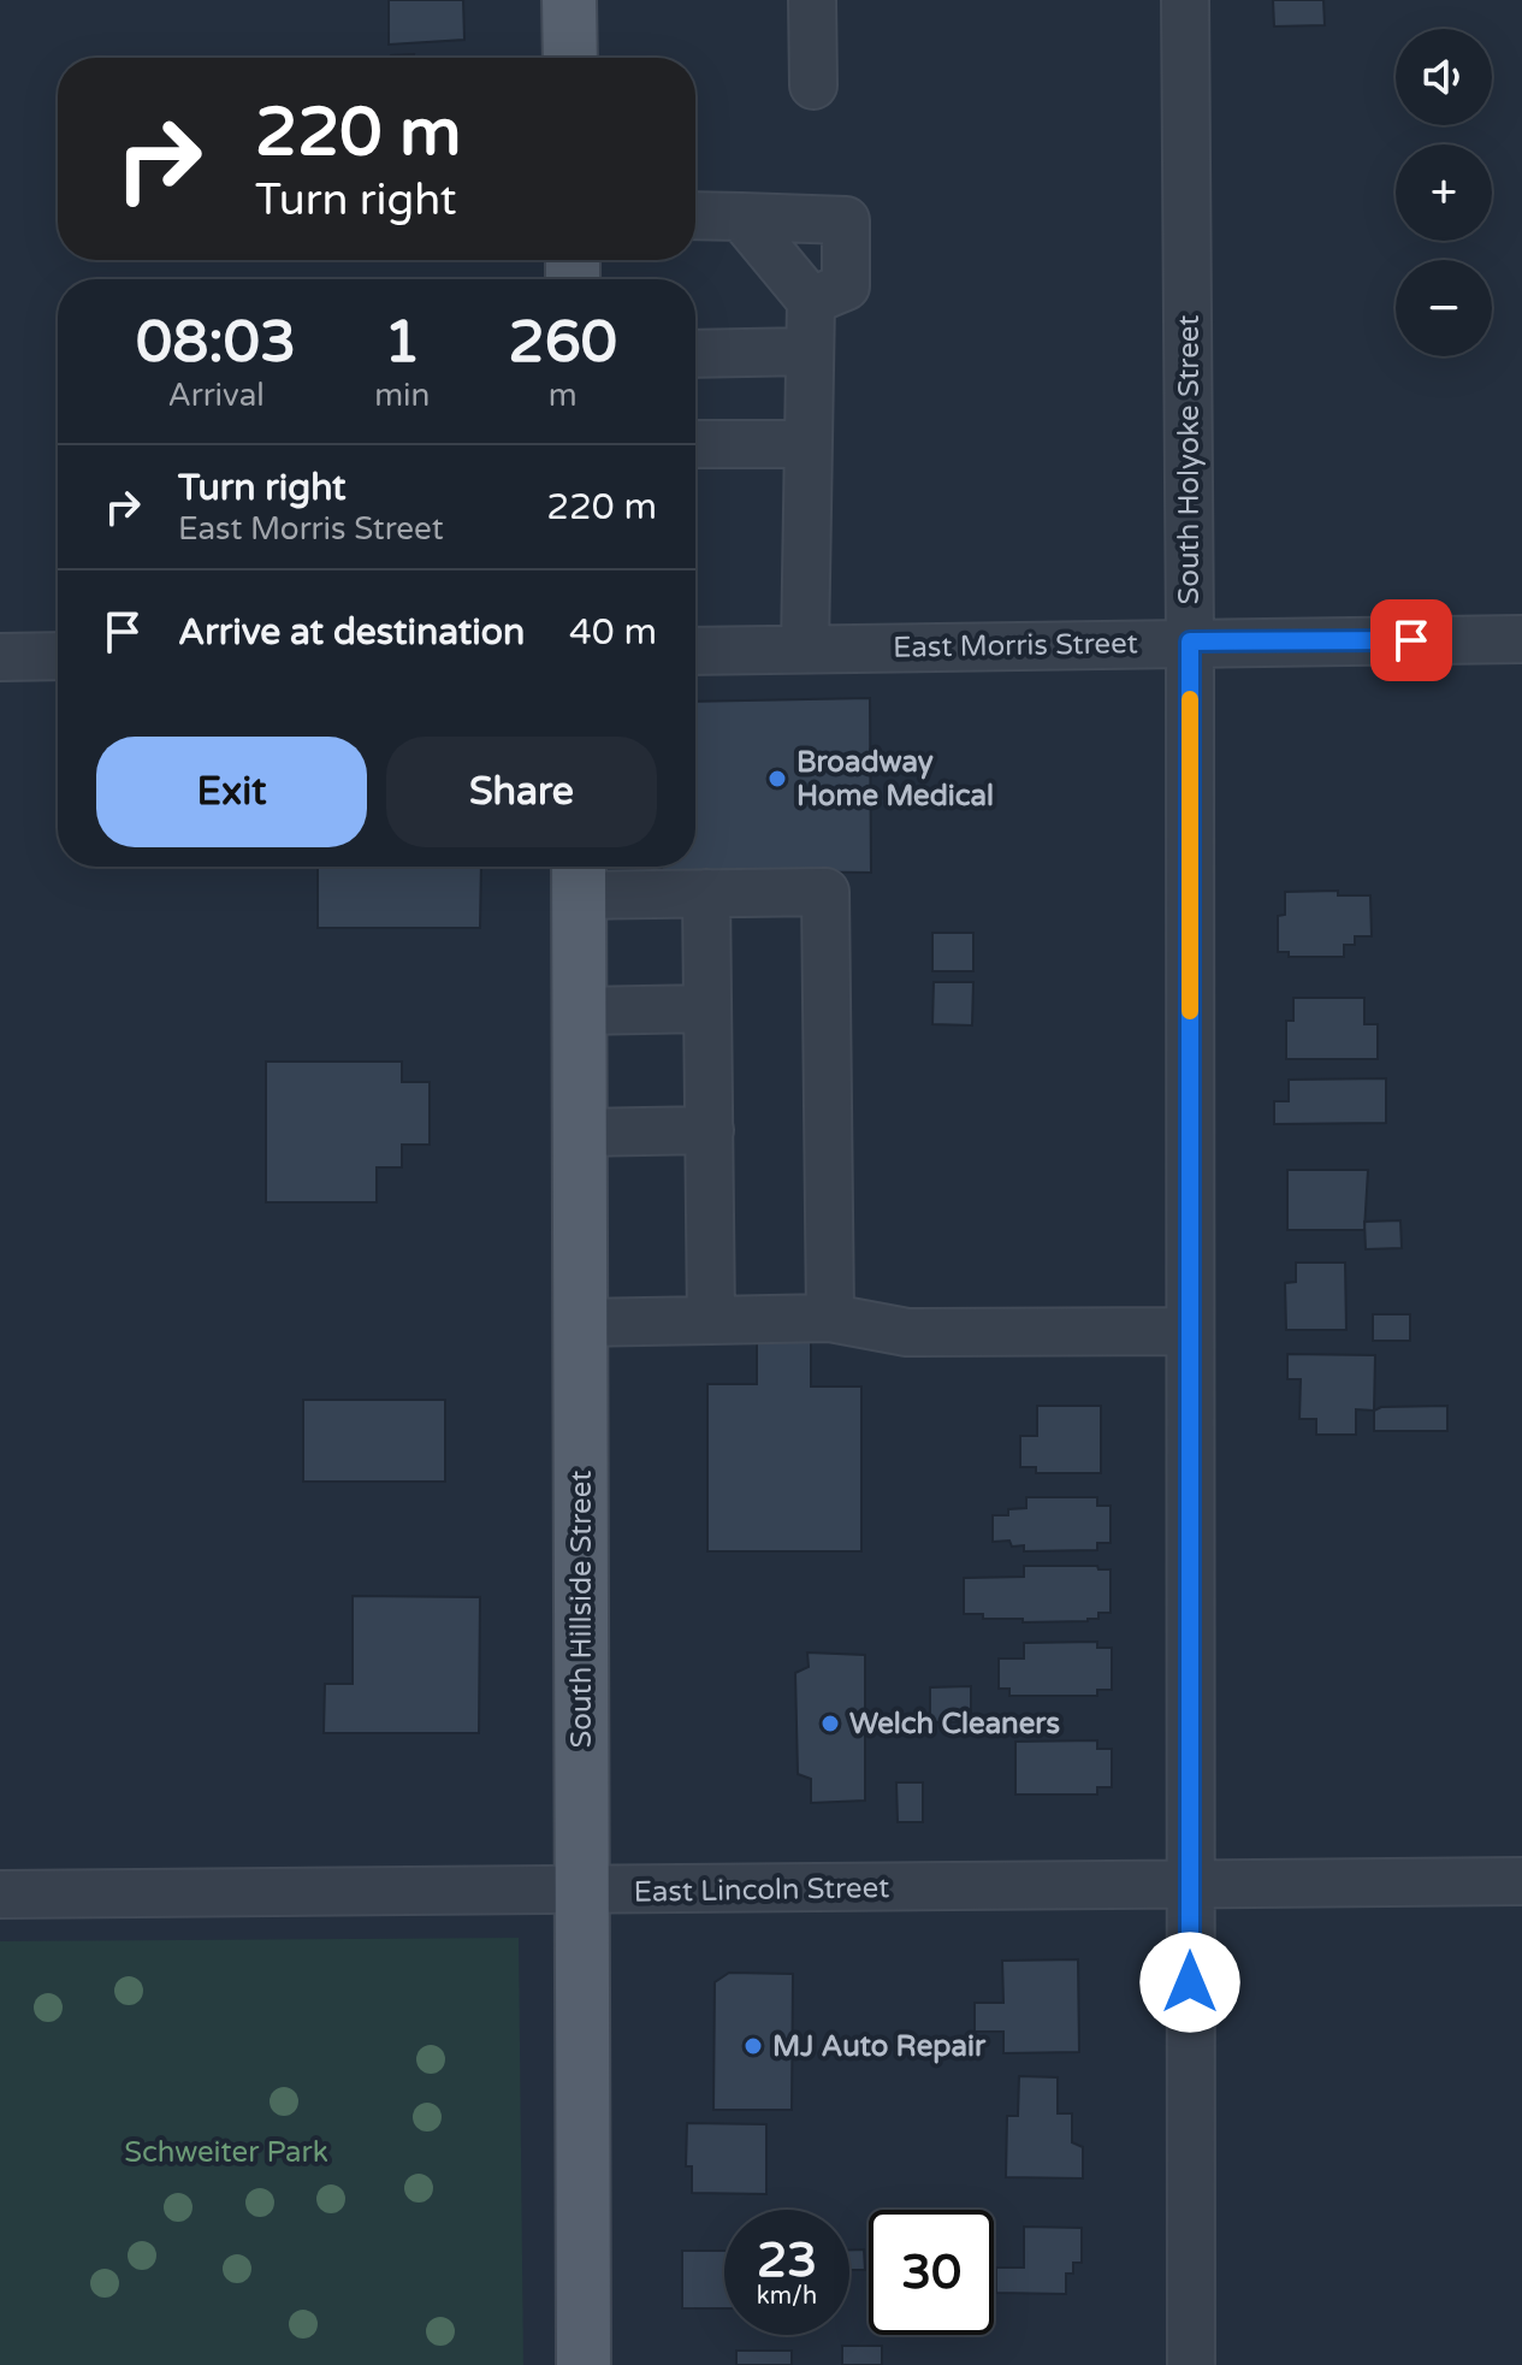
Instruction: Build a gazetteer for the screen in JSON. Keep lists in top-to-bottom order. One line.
{"streets":{"main road":["South Hillside Street"],"street":["South Holyoke Street","East Morris Street","East Lincoln Street"]},"crossings":[["South Holyoke Street","East Morris Street"],["South Holyoke Street","East Lincoln Street"],["South Hillside Street","East Lincoln Street"]],"parks":["Schweiter Park"],"places":["Broadway Home Medical","Welch Cleaners","MJ Auto Repair"],"page":{"map_buttons":["+","−"],"turn":["220 m","Turn right"],"eta":["08:03","Arrival","1","min","260","m"],"list":[{"name":"Turn right","note":"East Morris Street","value":"220 m"},{"name":"Arrive at destination","value":"40 m"}],"buttons":["Exit","Share"],"speed":"23 km/h","limit":"30"}}
